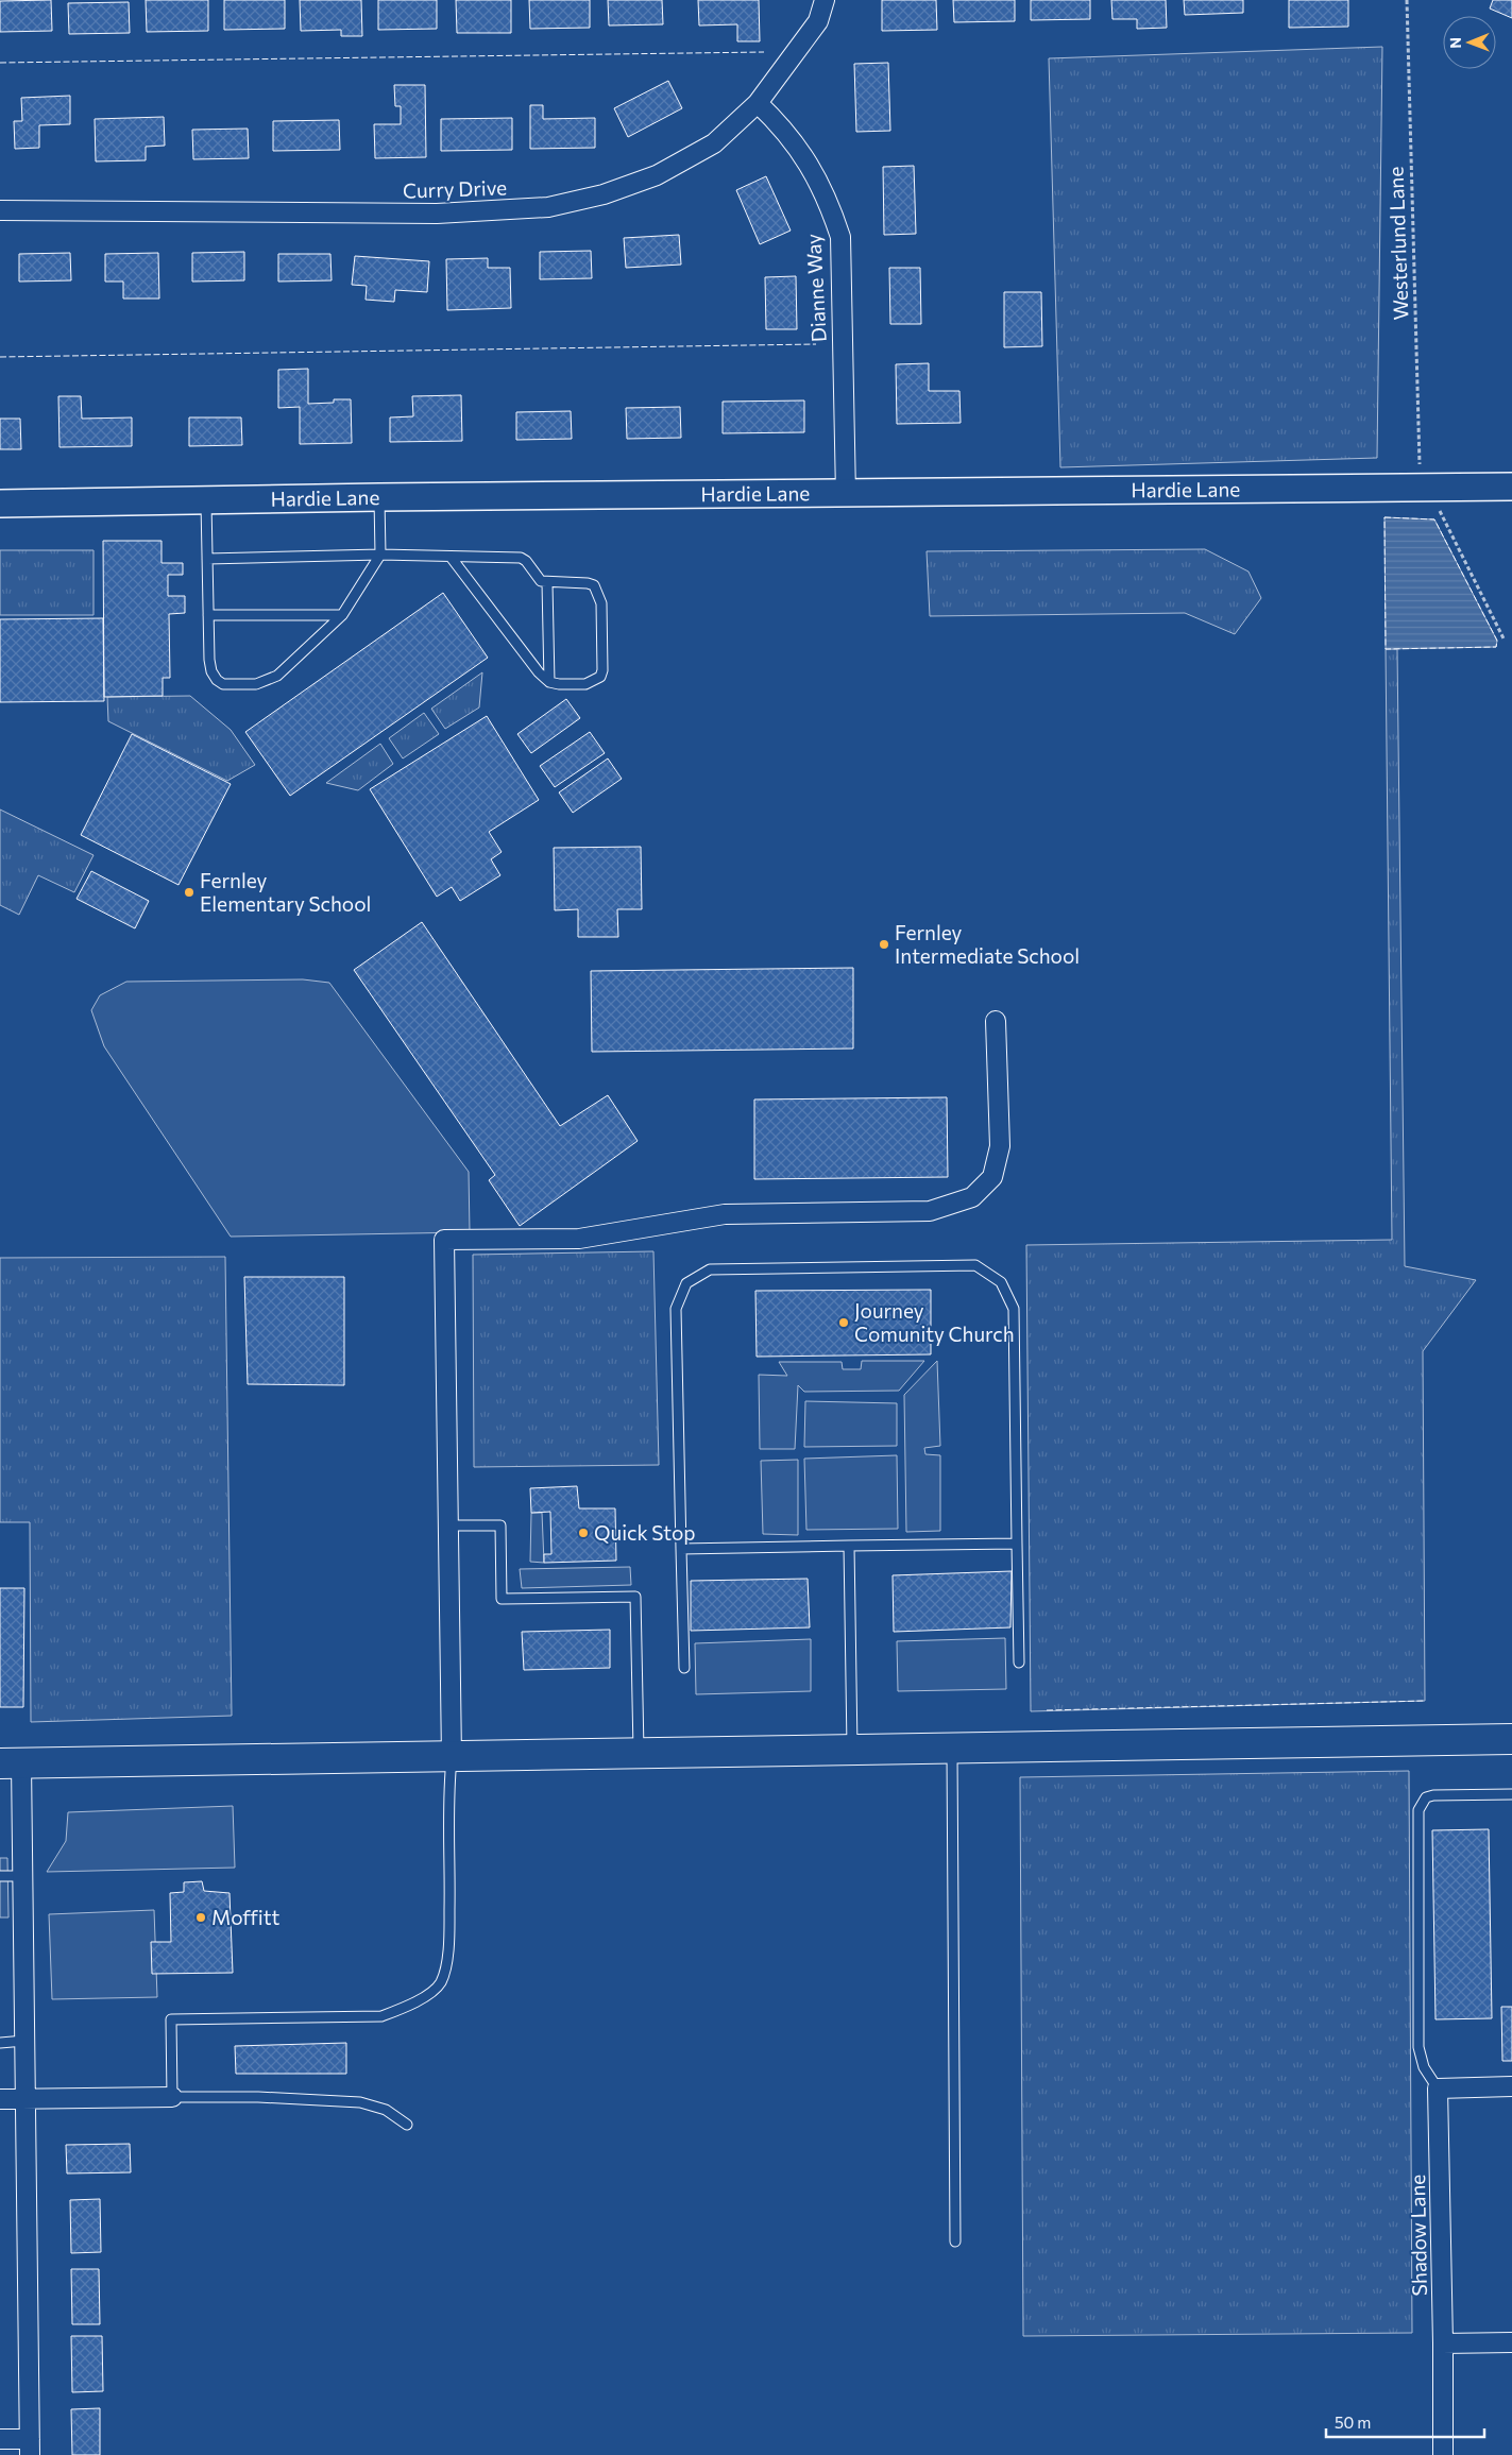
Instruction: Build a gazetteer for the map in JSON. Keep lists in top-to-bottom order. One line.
{"streets":{"street":["Curry Drive","Dianne Way","Hardie Lane","Shadow Lane"],"path":["Westerlund Lane"]},"crossings":[["Curry Drive","Dianne Way"],["Westerlund Lane","Hardie Lane"],["Dianne Way","Hardie Lane"]],"places":["Fernley Elementary School","Fernley Intermediate School","Journey Comunity Church","Quick Stop","Moffitt"],"scale_bar":"50 m","north":"left"}
